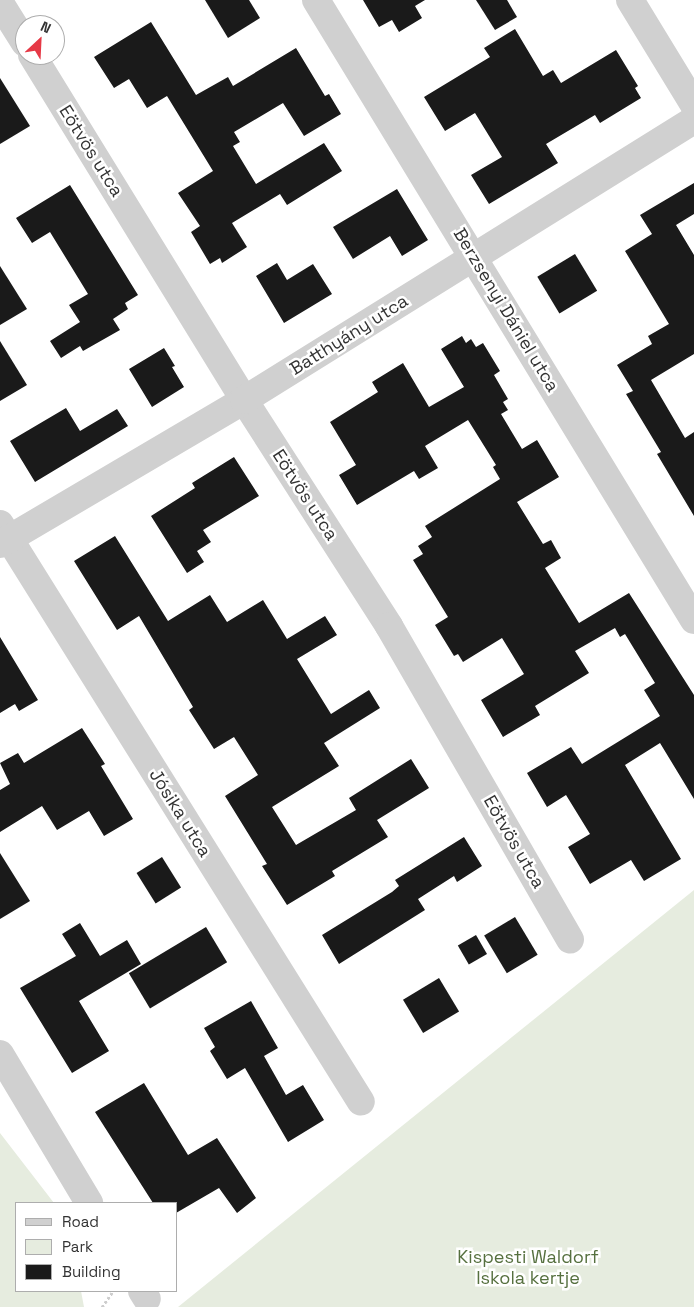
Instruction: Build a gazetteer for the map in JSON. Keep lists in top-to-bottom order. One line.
{"streets":{"street":["Eötvös utca","Berzsenyi Dániel utca","Batthyány utca","Jósika utca"]},"crossings":[["Eötvös utca","Batthyány utca"],["Berzsenyi Dániel utca","Batthyány utca"],["Batthyány utca","Jósika utca"]],"parks":["Kispesti Waldorf Iskola kertje"],"legend":["Road","Park","Building"],"north":"top right"}
